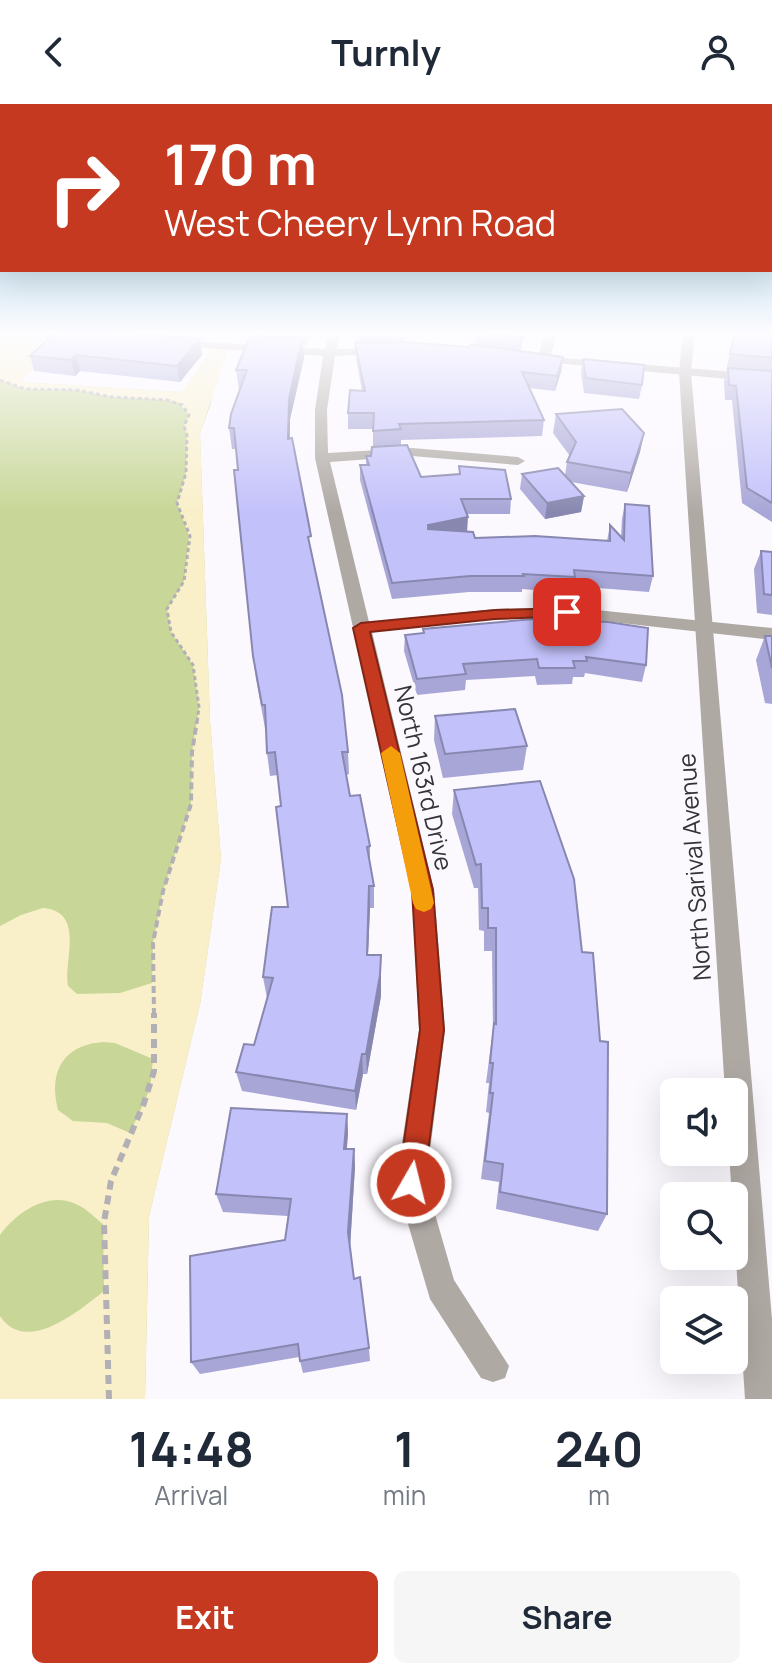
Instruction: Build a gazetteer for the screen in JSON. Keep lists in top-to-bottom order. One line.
{"streets":{"street":["North 163rd Drive","North Sarival Avenue"]},"page":{"header":"Turnly","turn":["170 m","West Cheery Lynn Road"],"eta":["14:48","Arrival","1","min","240","m"],"buttons":["Exit","Share"]}}
